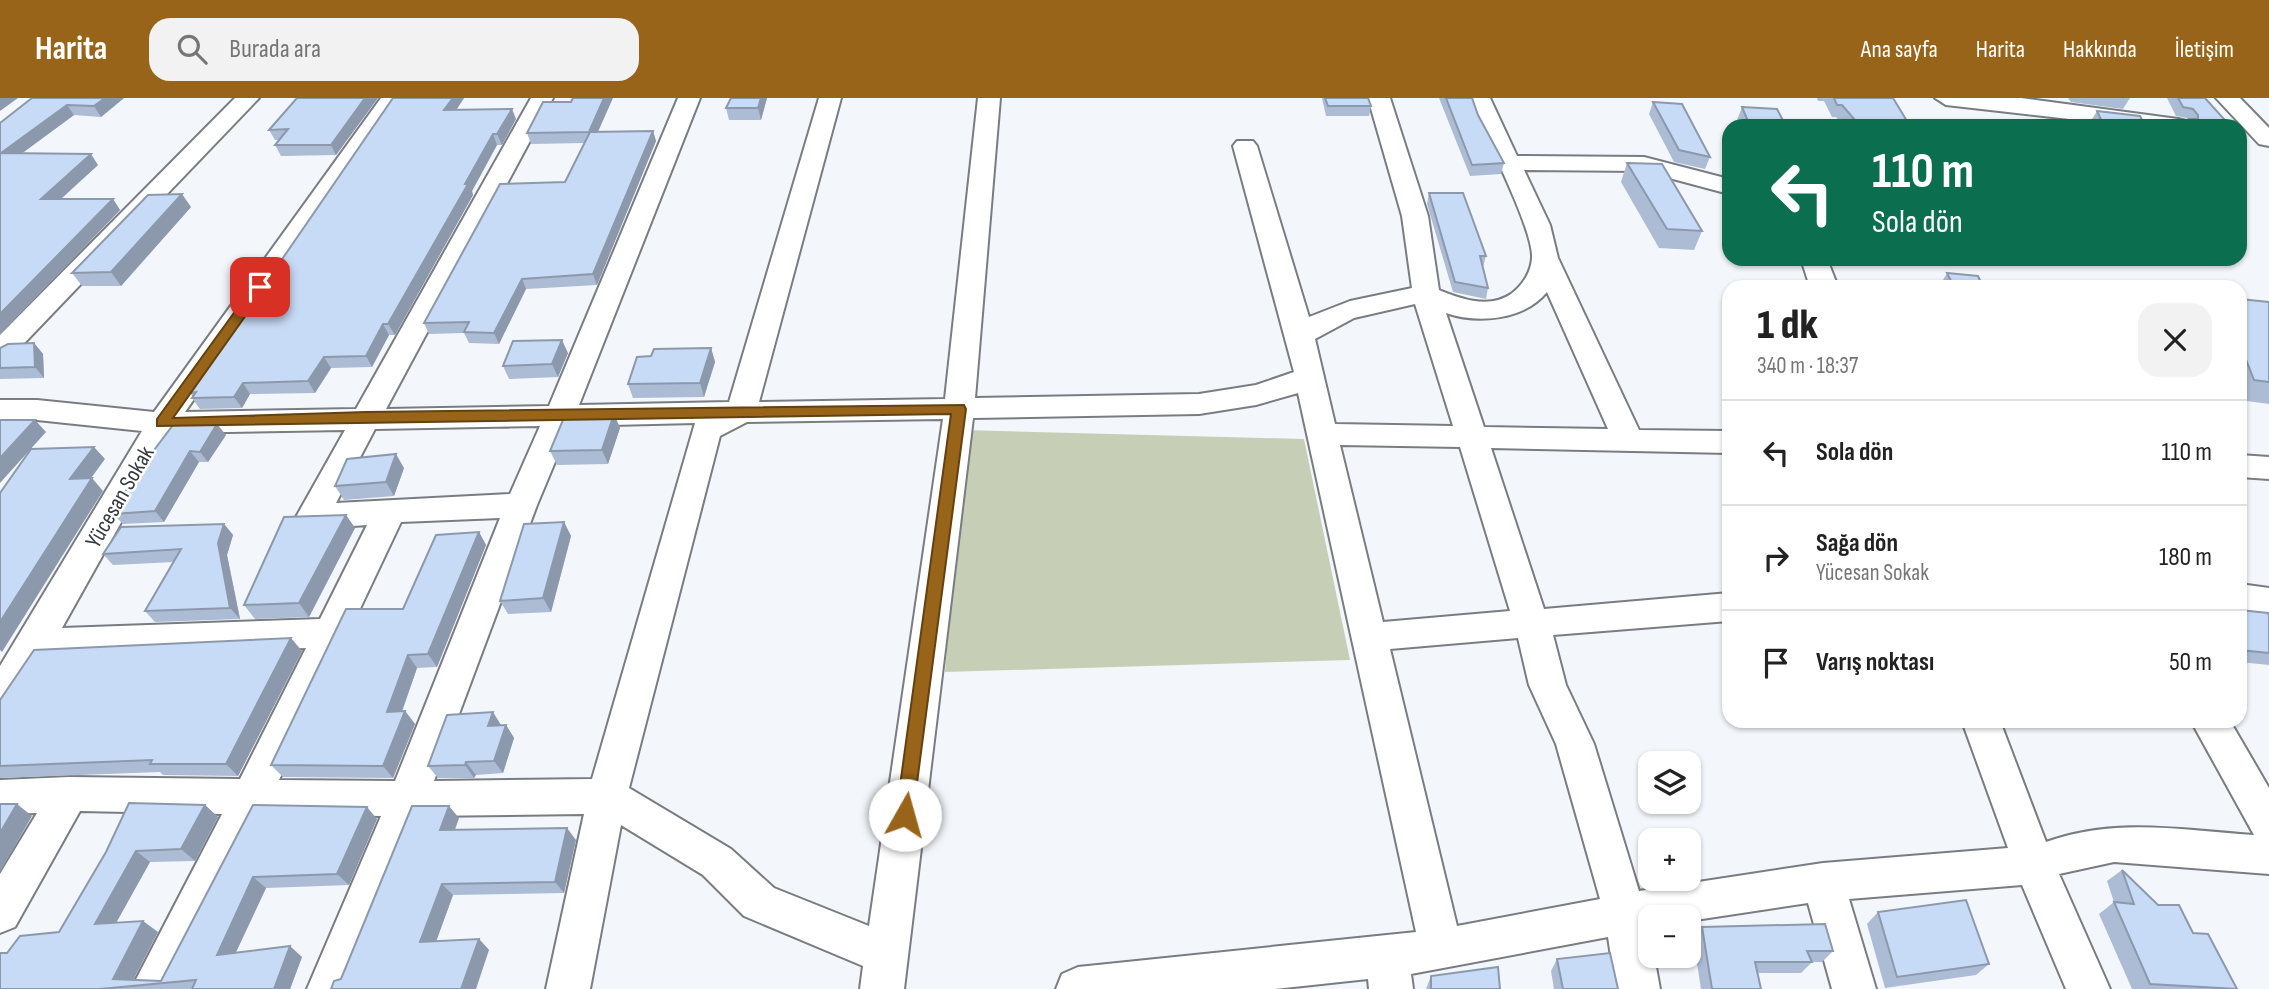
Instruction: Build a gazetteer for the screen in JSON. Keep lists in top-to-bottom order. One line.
{"streets":{"street":["Yücesan Sokak"]},"page":{"header":"Harita","search":"Burada ara","nav":["Ana sayfa","Harita","Hakkında","İletişim"],"turn":["110 m","Sola dön"],"heading":["1 dk","340 m · 18:37"],"list":[{"name":"Sola dön","value":"110 m"},{"name":"Sağa dön","note":"Yücesan Sokak","value":"180 m"},{"name":"Varış noktası","value":"50 m"}],"map_buttons":["+","−"]}}
